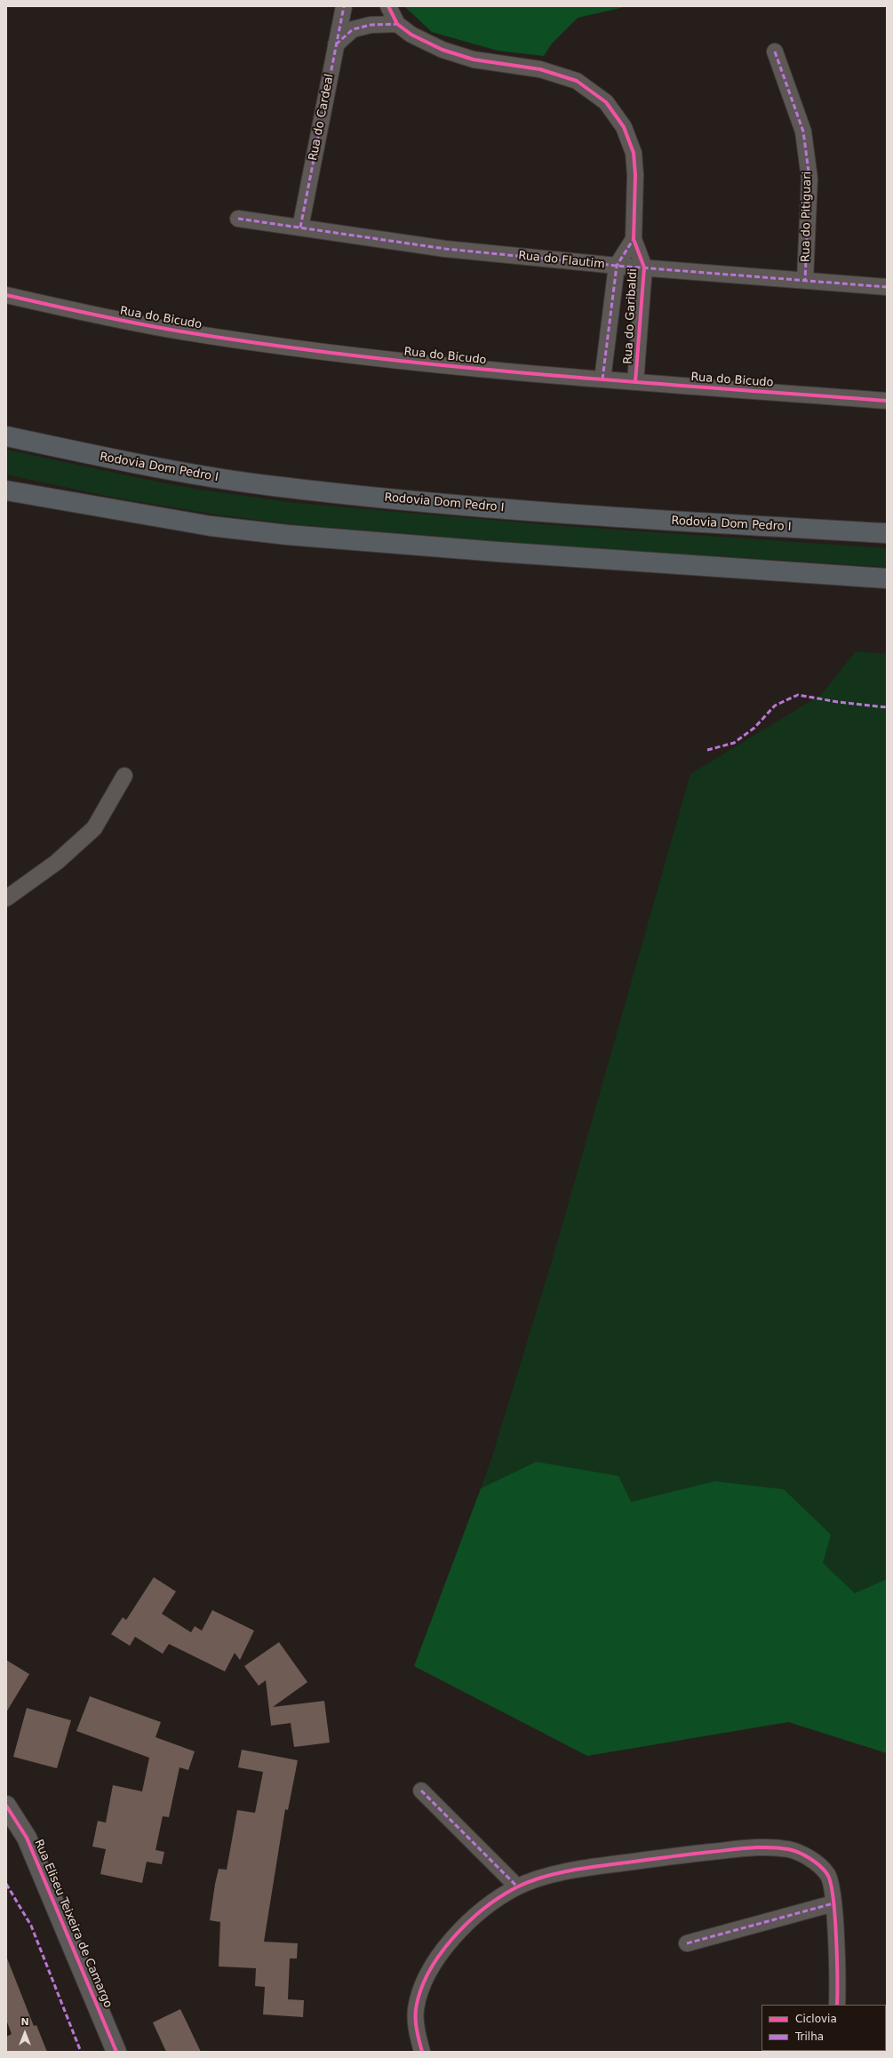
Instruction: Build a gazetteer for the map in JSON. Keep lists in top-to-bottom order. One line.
{"streets":{"highway":["Rodovia Dom Pedro I"],"street":["Rua do Cardeal","Rua do Pitiguari","Rua do Flautim","Rua do Garibaldi","Rua do Bicudo","Rua Eliseu Teixeira de Camargo"]},"crossings":[["Rua do Cardeal","Rua do Flautim"],["Rua do Pitiguari","Rua do Flautim"],["Rua do Flautim","Rua do Garibaldi"],["Rua do Garibaldi","Rua do Bicudo"]],"legend":["Ciclovia","Trilha"],"north":"top"}
